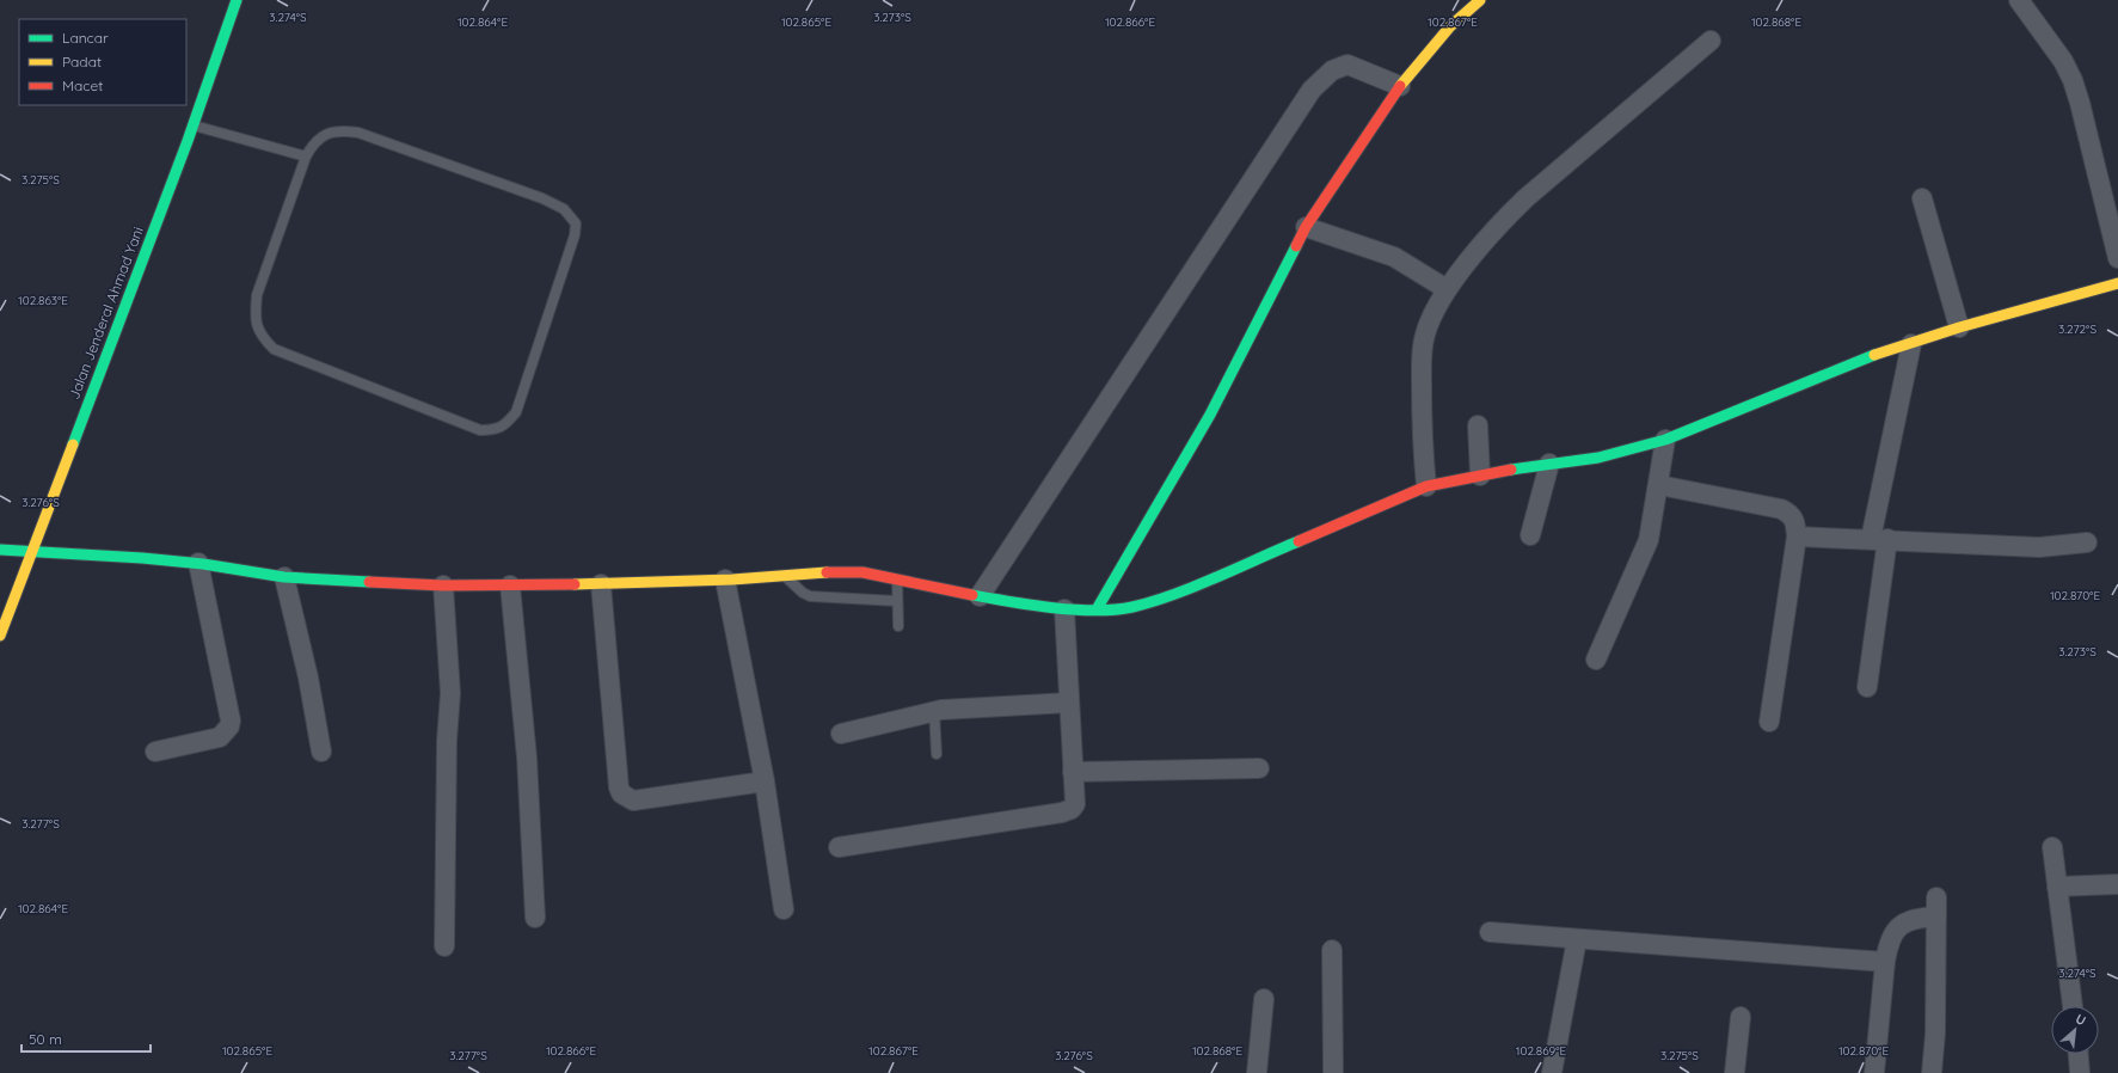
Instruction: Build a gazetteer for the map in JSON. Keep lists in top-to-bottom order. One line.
{"streets":{"main road":["Jalan Jenderal Ahmad Yani"]},"legend":["Lancar","Padat","Macet"],"scale_bar":"50 m","north":"top right","coordinates":["3.273°S","3.274°S","102.864°E","102.865°E","102.866°E","102.867°E","102.868°E","3.275°S","102.863°E","3.272°S","3.276°S","102.870°E","3.277°S","102.869°E"]}
